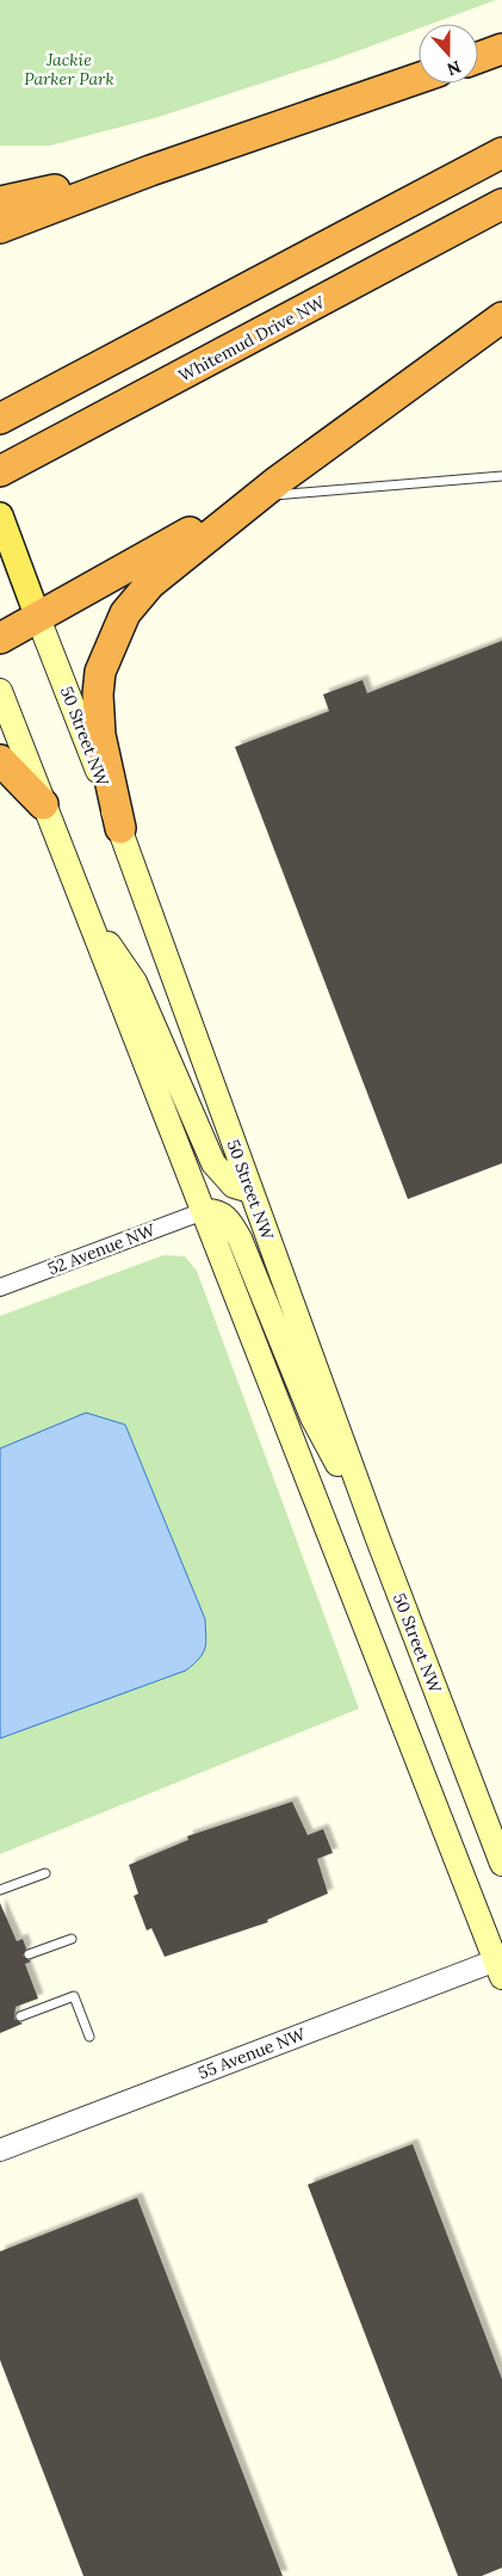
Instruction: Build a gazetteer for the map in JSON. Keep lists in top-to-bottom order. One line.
{"streets":{"highway":["Whitemud Drive NW"],"main road":["50 Street NW"],"street":["52 Avenue NW","55 Avenue NW"]},"parks":["Jackie Parker Park"],"north":"bottom"}
